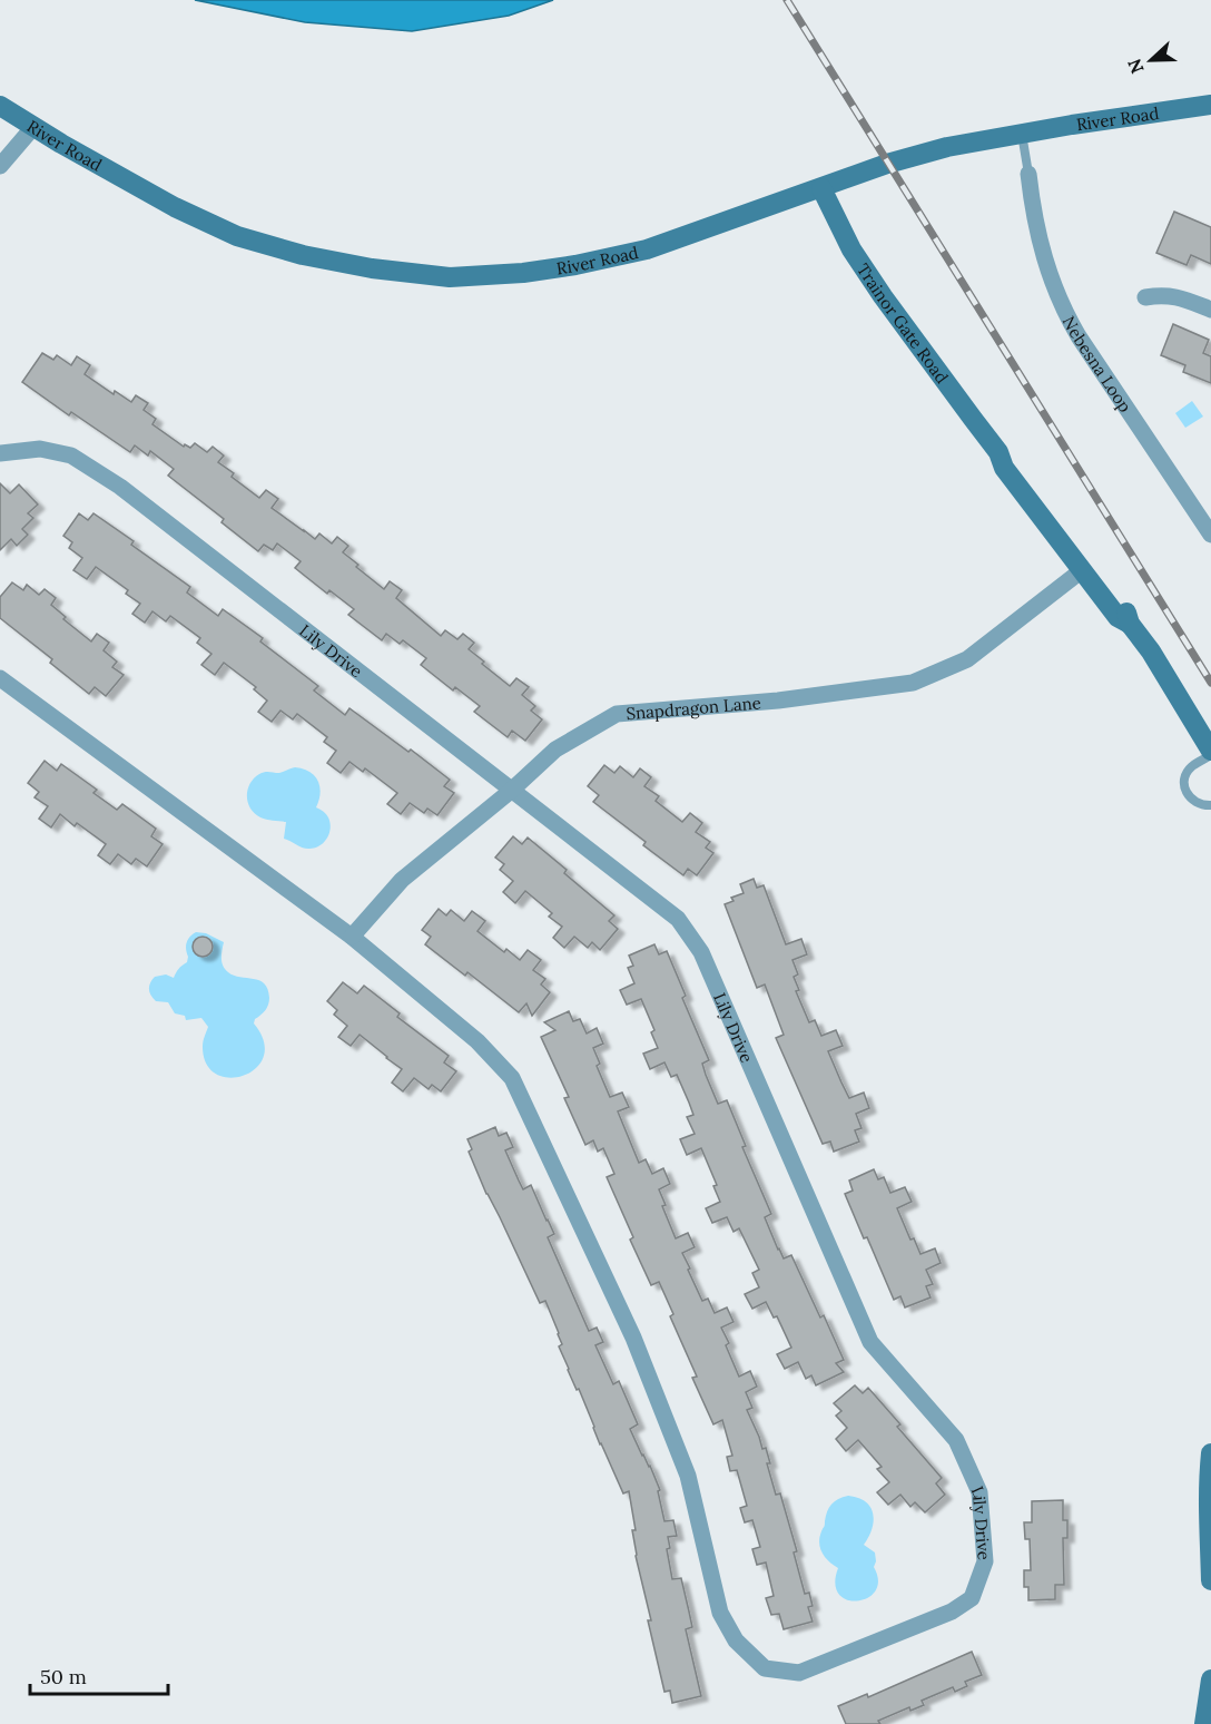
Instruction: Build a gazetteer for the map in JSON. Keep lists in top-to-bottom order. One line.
{"streets":{"main road":["River Road","Trainor Gate Road"],"street":["Nebesna Loop","Lily Drive","Snapdragon Lane"]},"crossings":[["River Road","Trainor Gate Road"],["Trainor Gate Road","Snapdragon Lane"],["Lily Drive","Snapdragon Lane"]],"scale_bar":"50 m","north":"left"}
